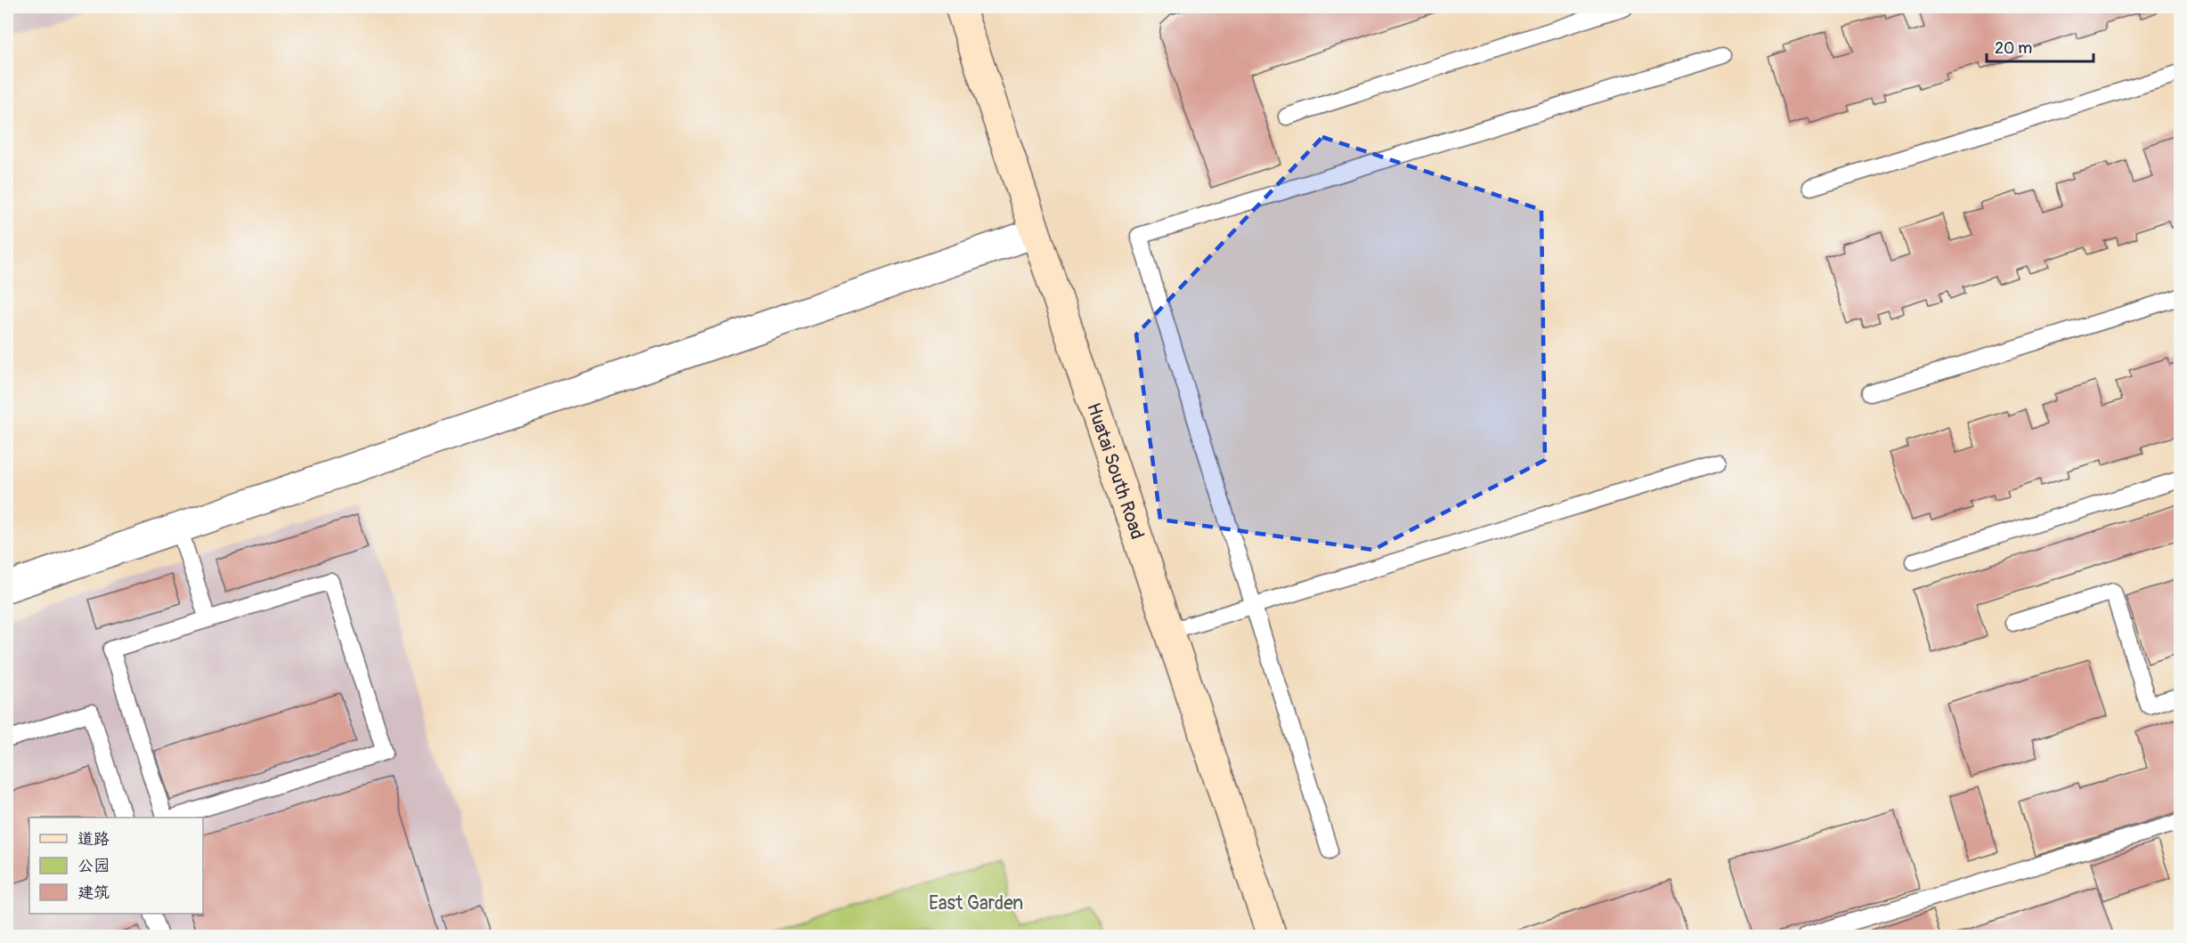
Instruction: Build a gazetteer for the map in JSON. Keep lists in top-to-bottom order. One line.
{"streets":{"main road":["Huatai South Road"]},"parks":["East Garden"],"legend":["道路","公园","建筑"],"scale_bar":"20 m"}
